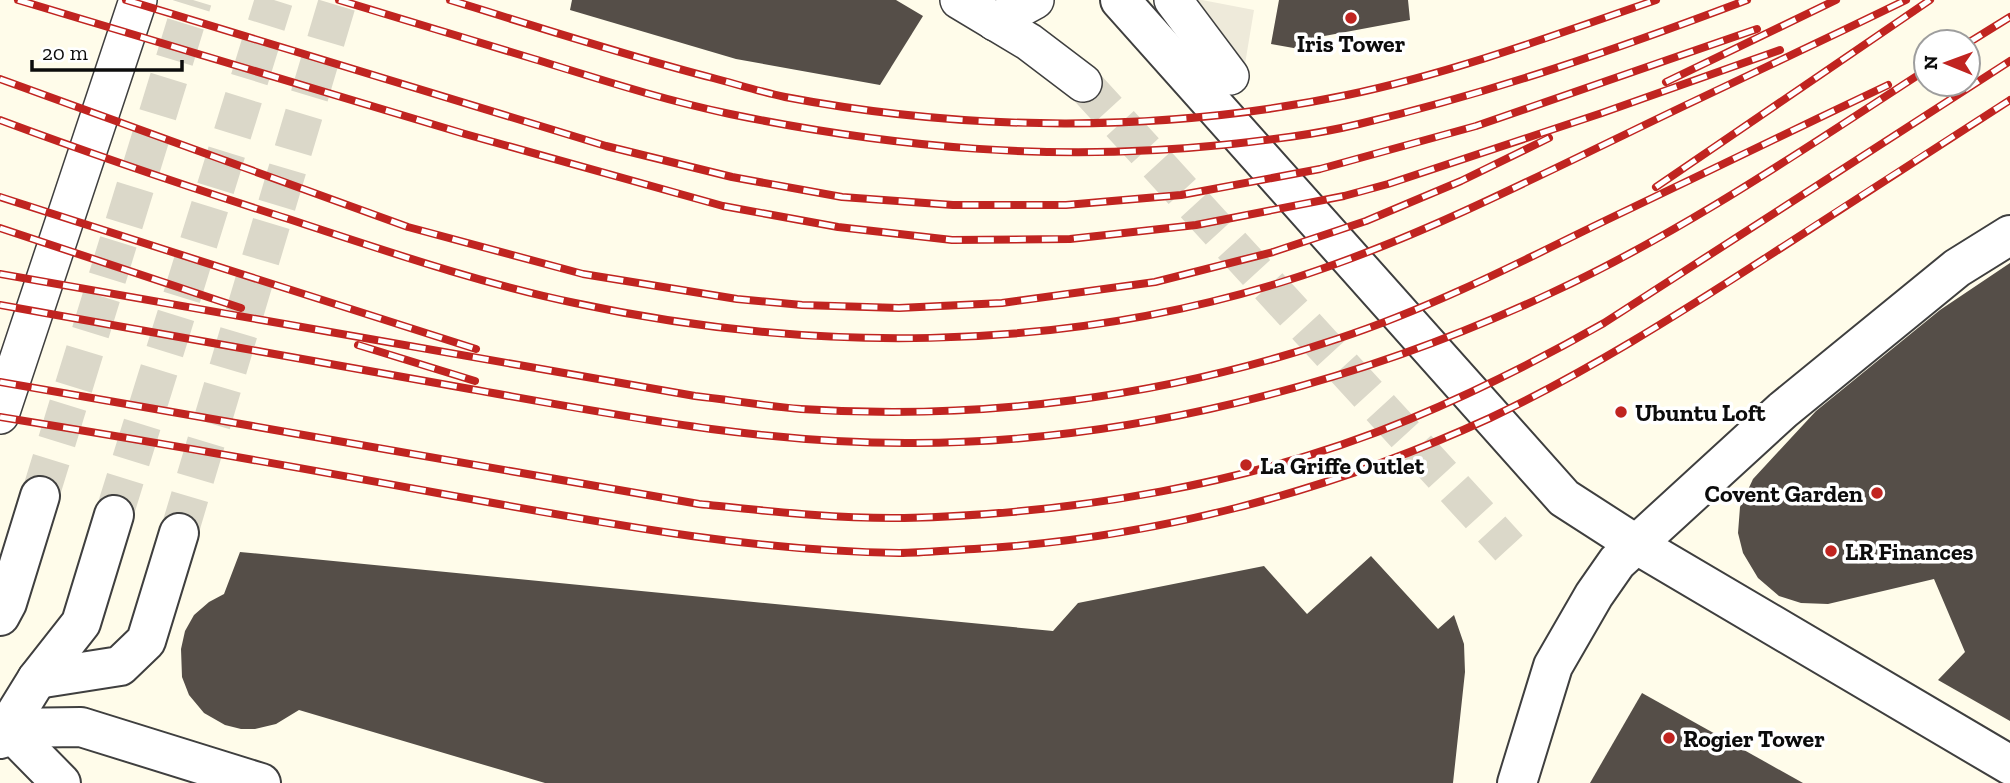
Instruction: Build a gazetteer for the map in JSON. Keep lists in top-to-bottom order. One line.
{"places":["Iris Tower","Ubuntu Loft","La Griffe Outlet","Covent Garden","LR Finances","Rogier Tower"],"scale_bar":"20 m","north":"left"}
